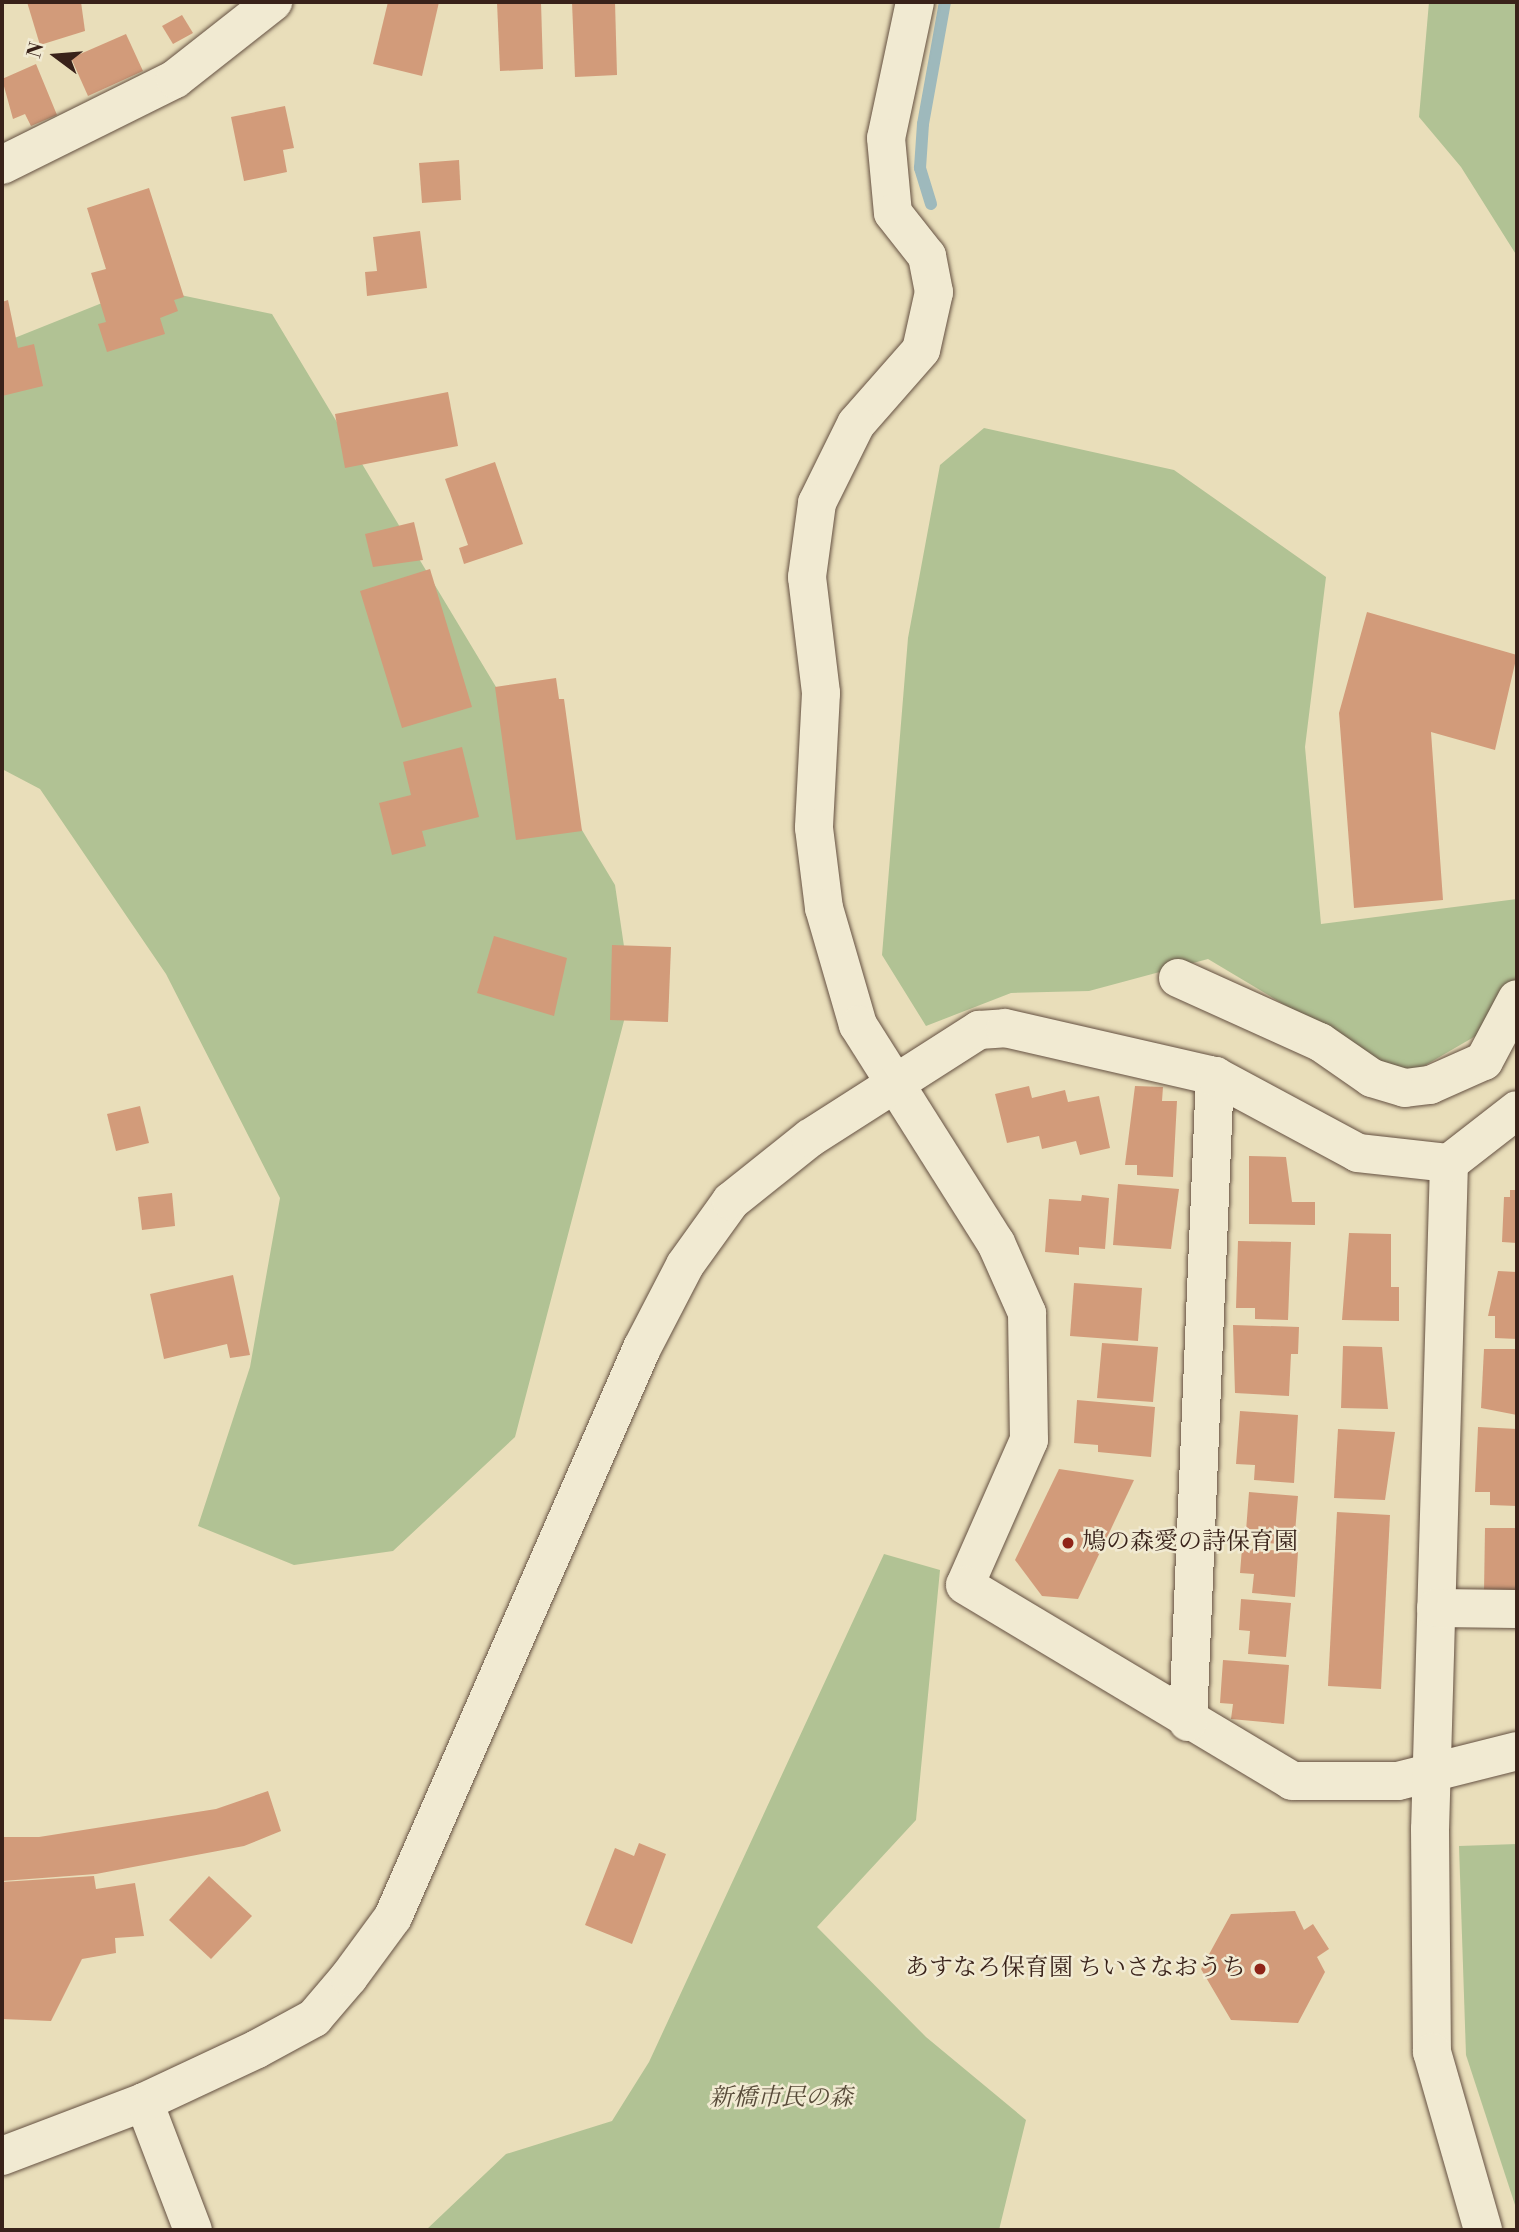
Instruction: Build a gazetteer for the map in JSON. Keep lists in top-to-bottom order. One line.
{"parks":["新橋市民の森"],"places":["鳩の森愛の詩保育園","あすなろ保育園 ちいさなおうち"],"north":"left"}
